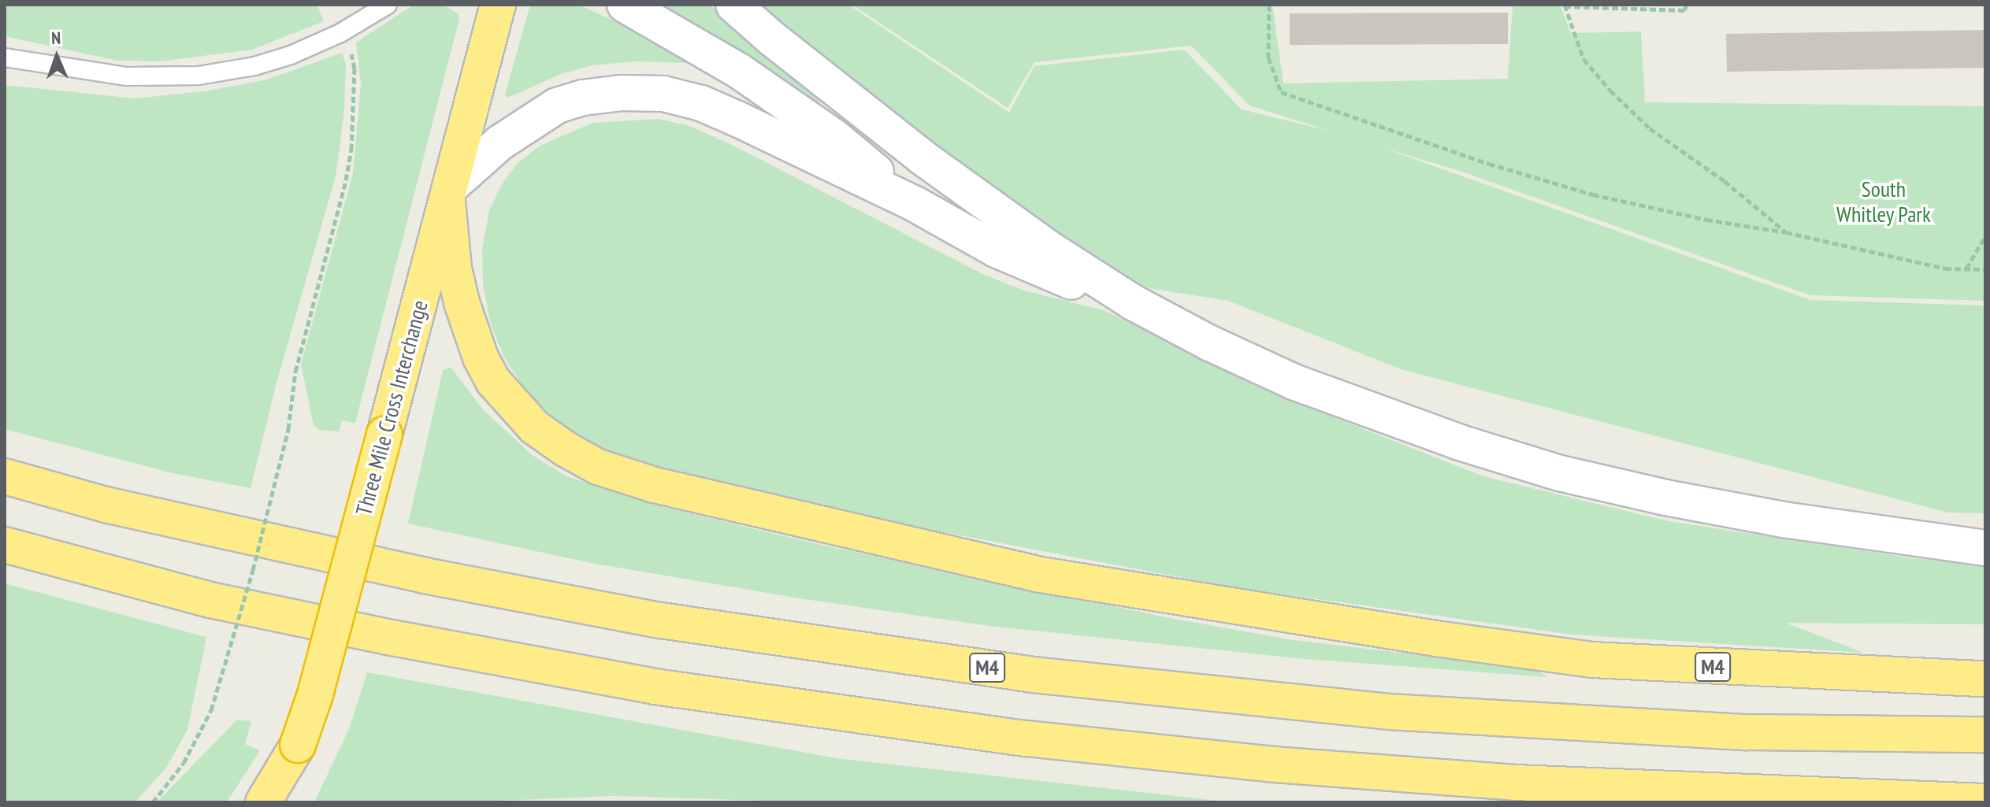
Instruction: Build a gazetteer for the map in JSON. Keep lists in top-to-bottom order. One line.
{"streets":{"highway":["Three Mile Cross Interchange","M4"]},"crossings":[["Three Mile Cross Interchange","M4"]],"parks":["South Whitley Park"],"north":"top"}
